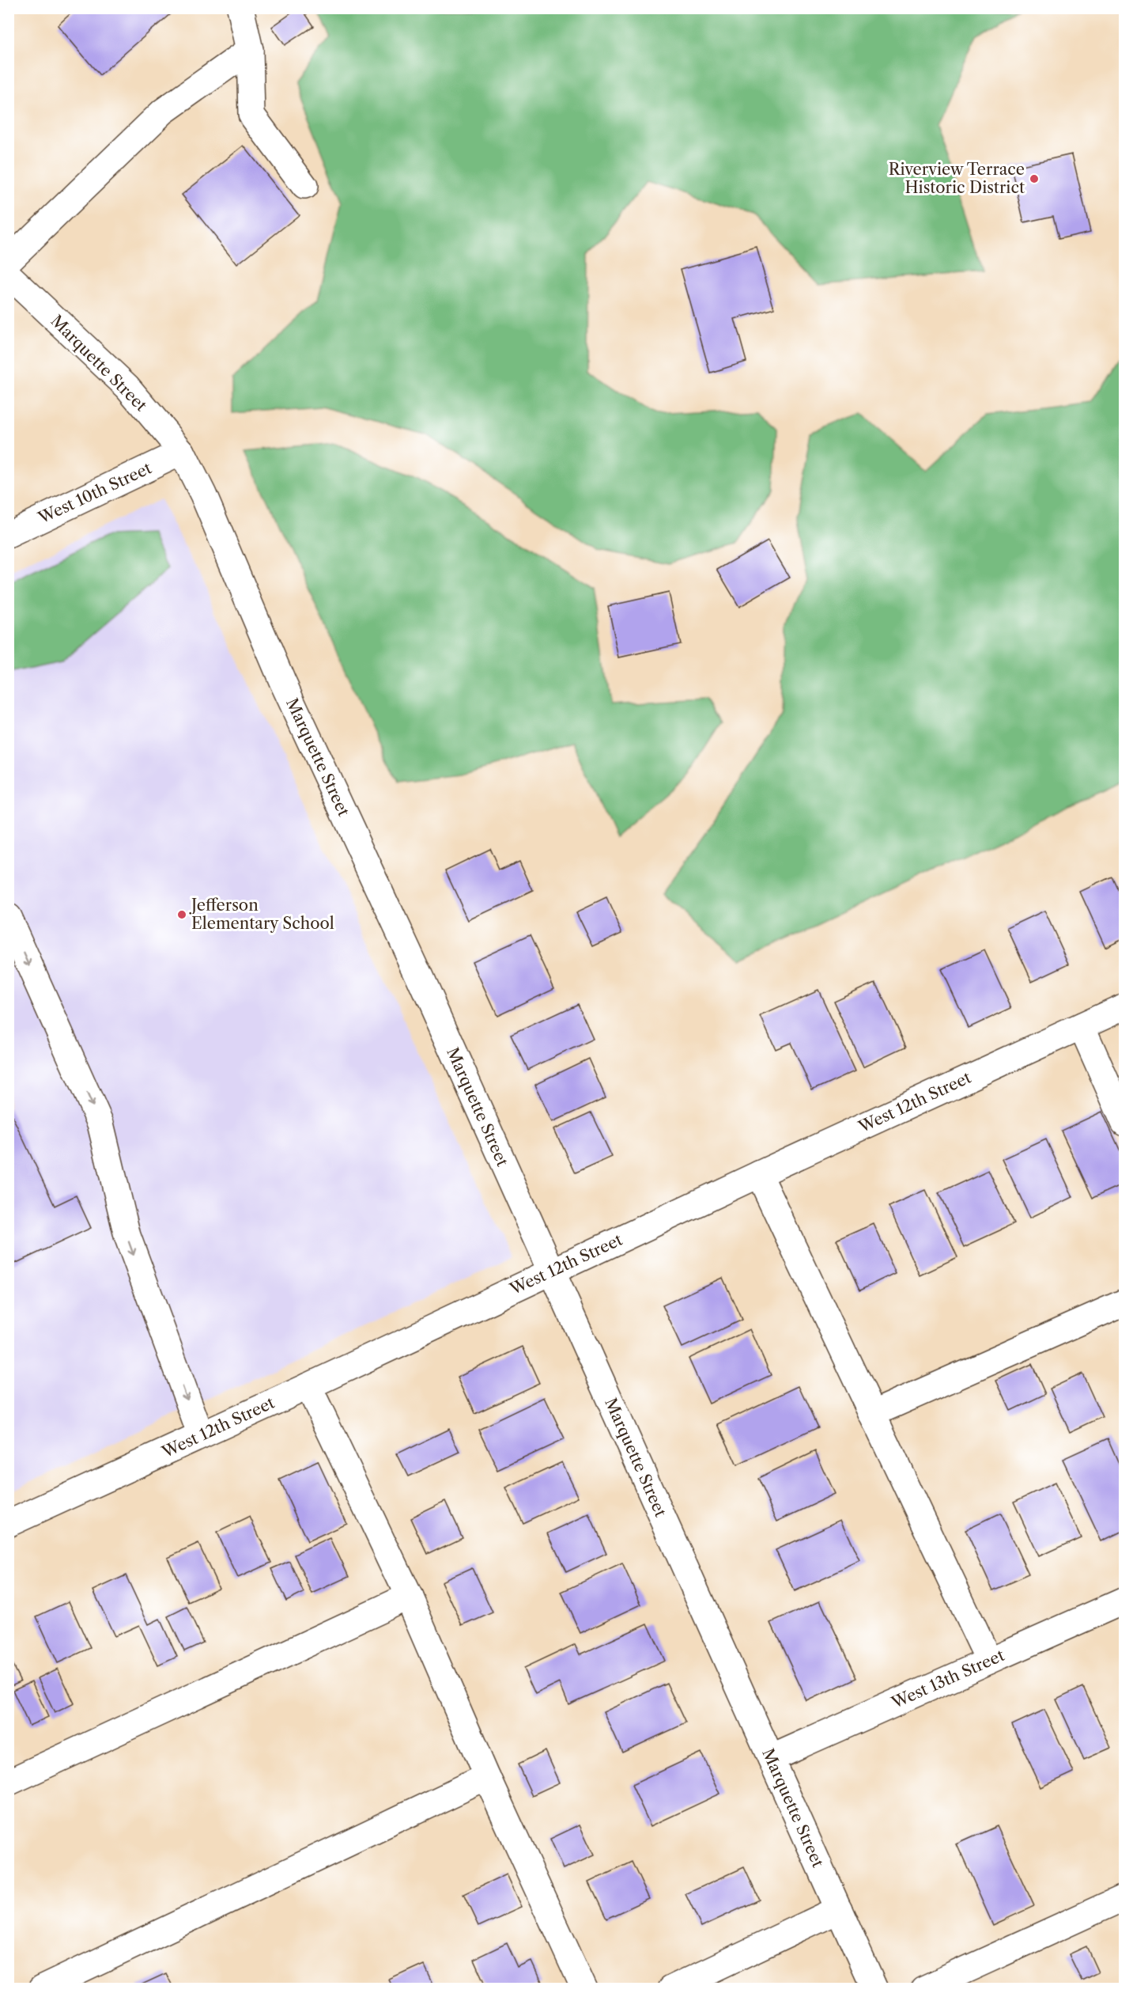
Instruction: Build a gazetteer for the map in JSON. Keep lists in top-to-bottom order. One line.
{"streets":{"street":["Marquette Street","West 10th Street","West 12th Street","West 13th Street"]},"crossings":[["Marquette Street","West 10th Street"],["Marquette Street","West 12th Street"],["Marquette Street","West 13th Street"]],"places":["Riverview Terrace Historic District","Jefferson Elementary School"]}
